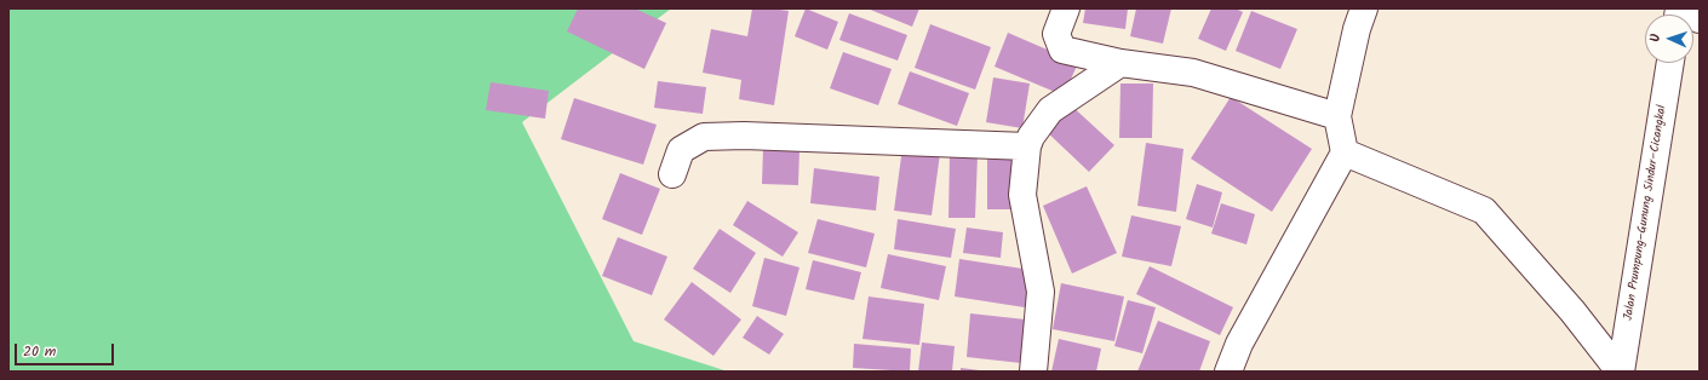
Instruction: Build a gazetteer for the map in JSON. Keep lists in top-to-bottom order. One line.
{"streets":{"street":["Jalan Prumpung–Gunung Sindur–Cicangkal"]},"scale_bar":"20 m","north":"left"}
